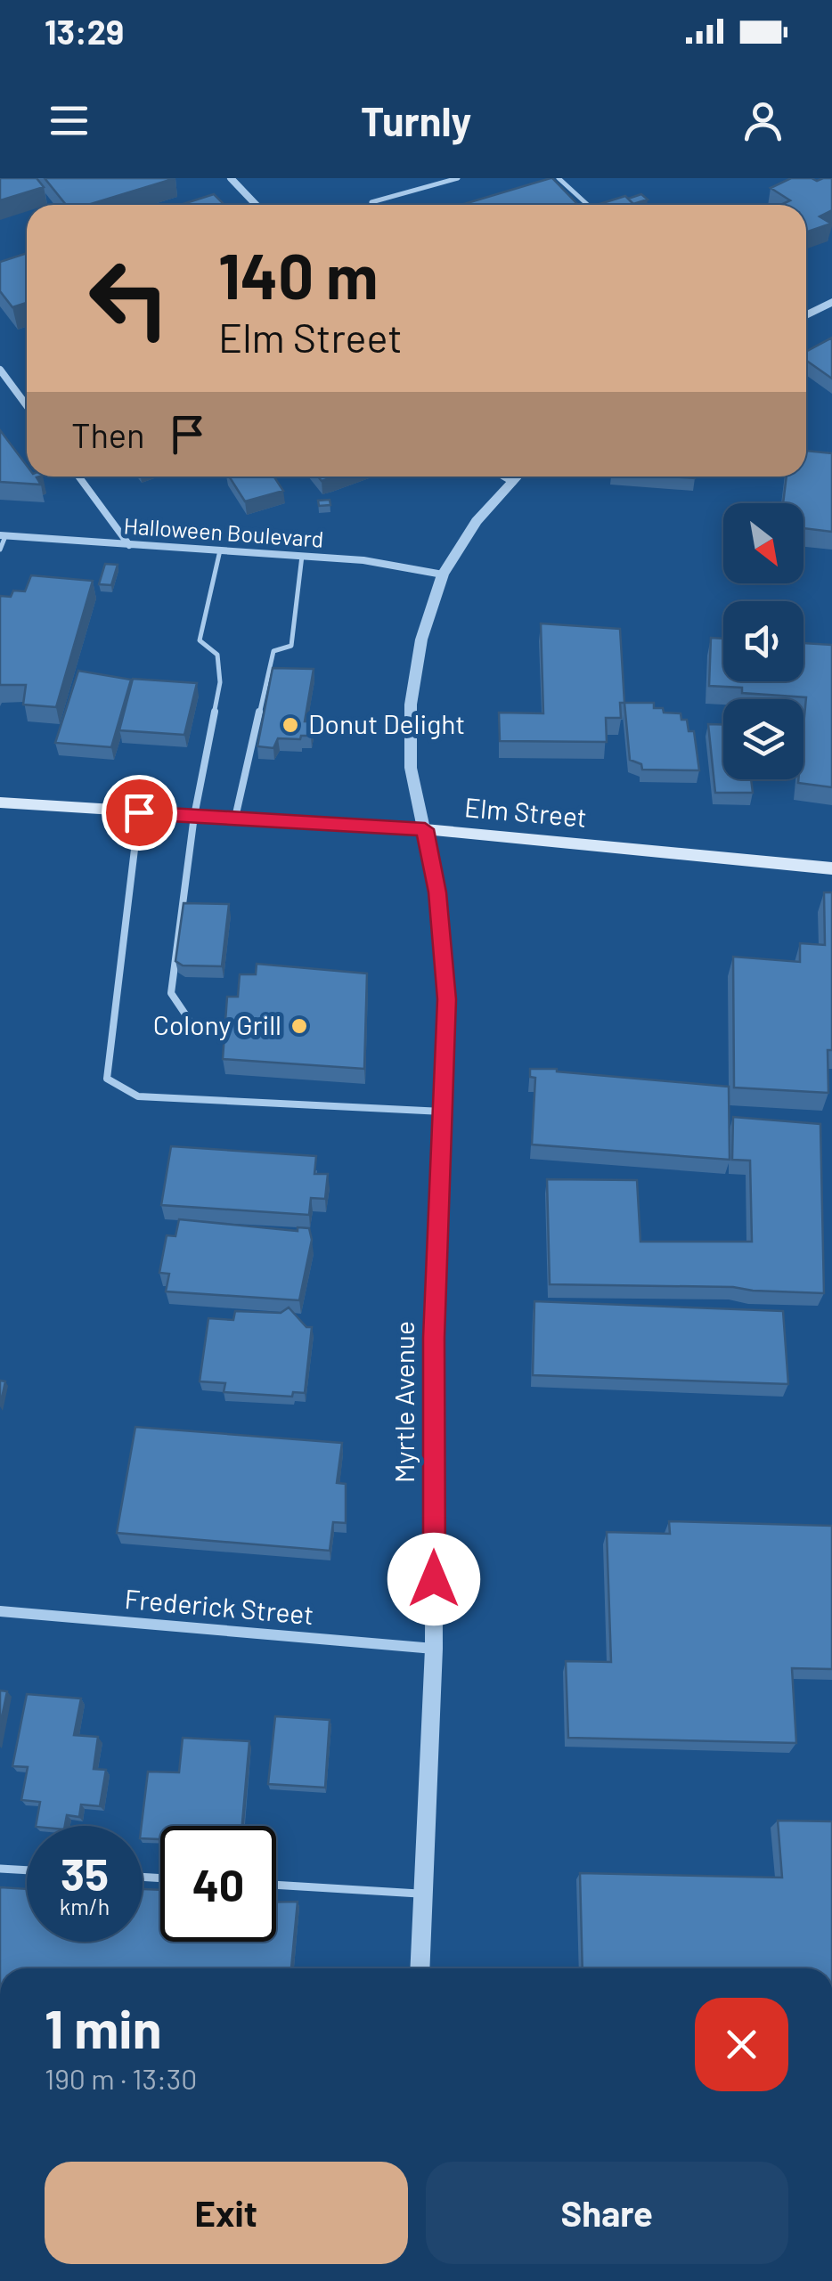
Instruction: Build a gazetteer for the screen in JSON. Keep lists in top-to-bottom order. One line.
{"streets":{"main road":["Elm Street"],"street":["Halloween Boulevard","Myrtle Avenue","Frederick Street"]},"crossings":[["Halloween Boulevard","Myrtle Avenue"],["Elm Street","Myrtle Avenue"],["Myrtle Avenue","Frederick Street"]],"places":["Donut Delight","Colony Grill"],"north":"bottom right","page":{"status":"13:29","header":"Turnly","turn":["140 m","Elm Street"],"then":"Then","speed":"35 km/h","limit":"40","heading":["1 min","190 m · 13:30"],"buttons":["Exit","Share"]}}
